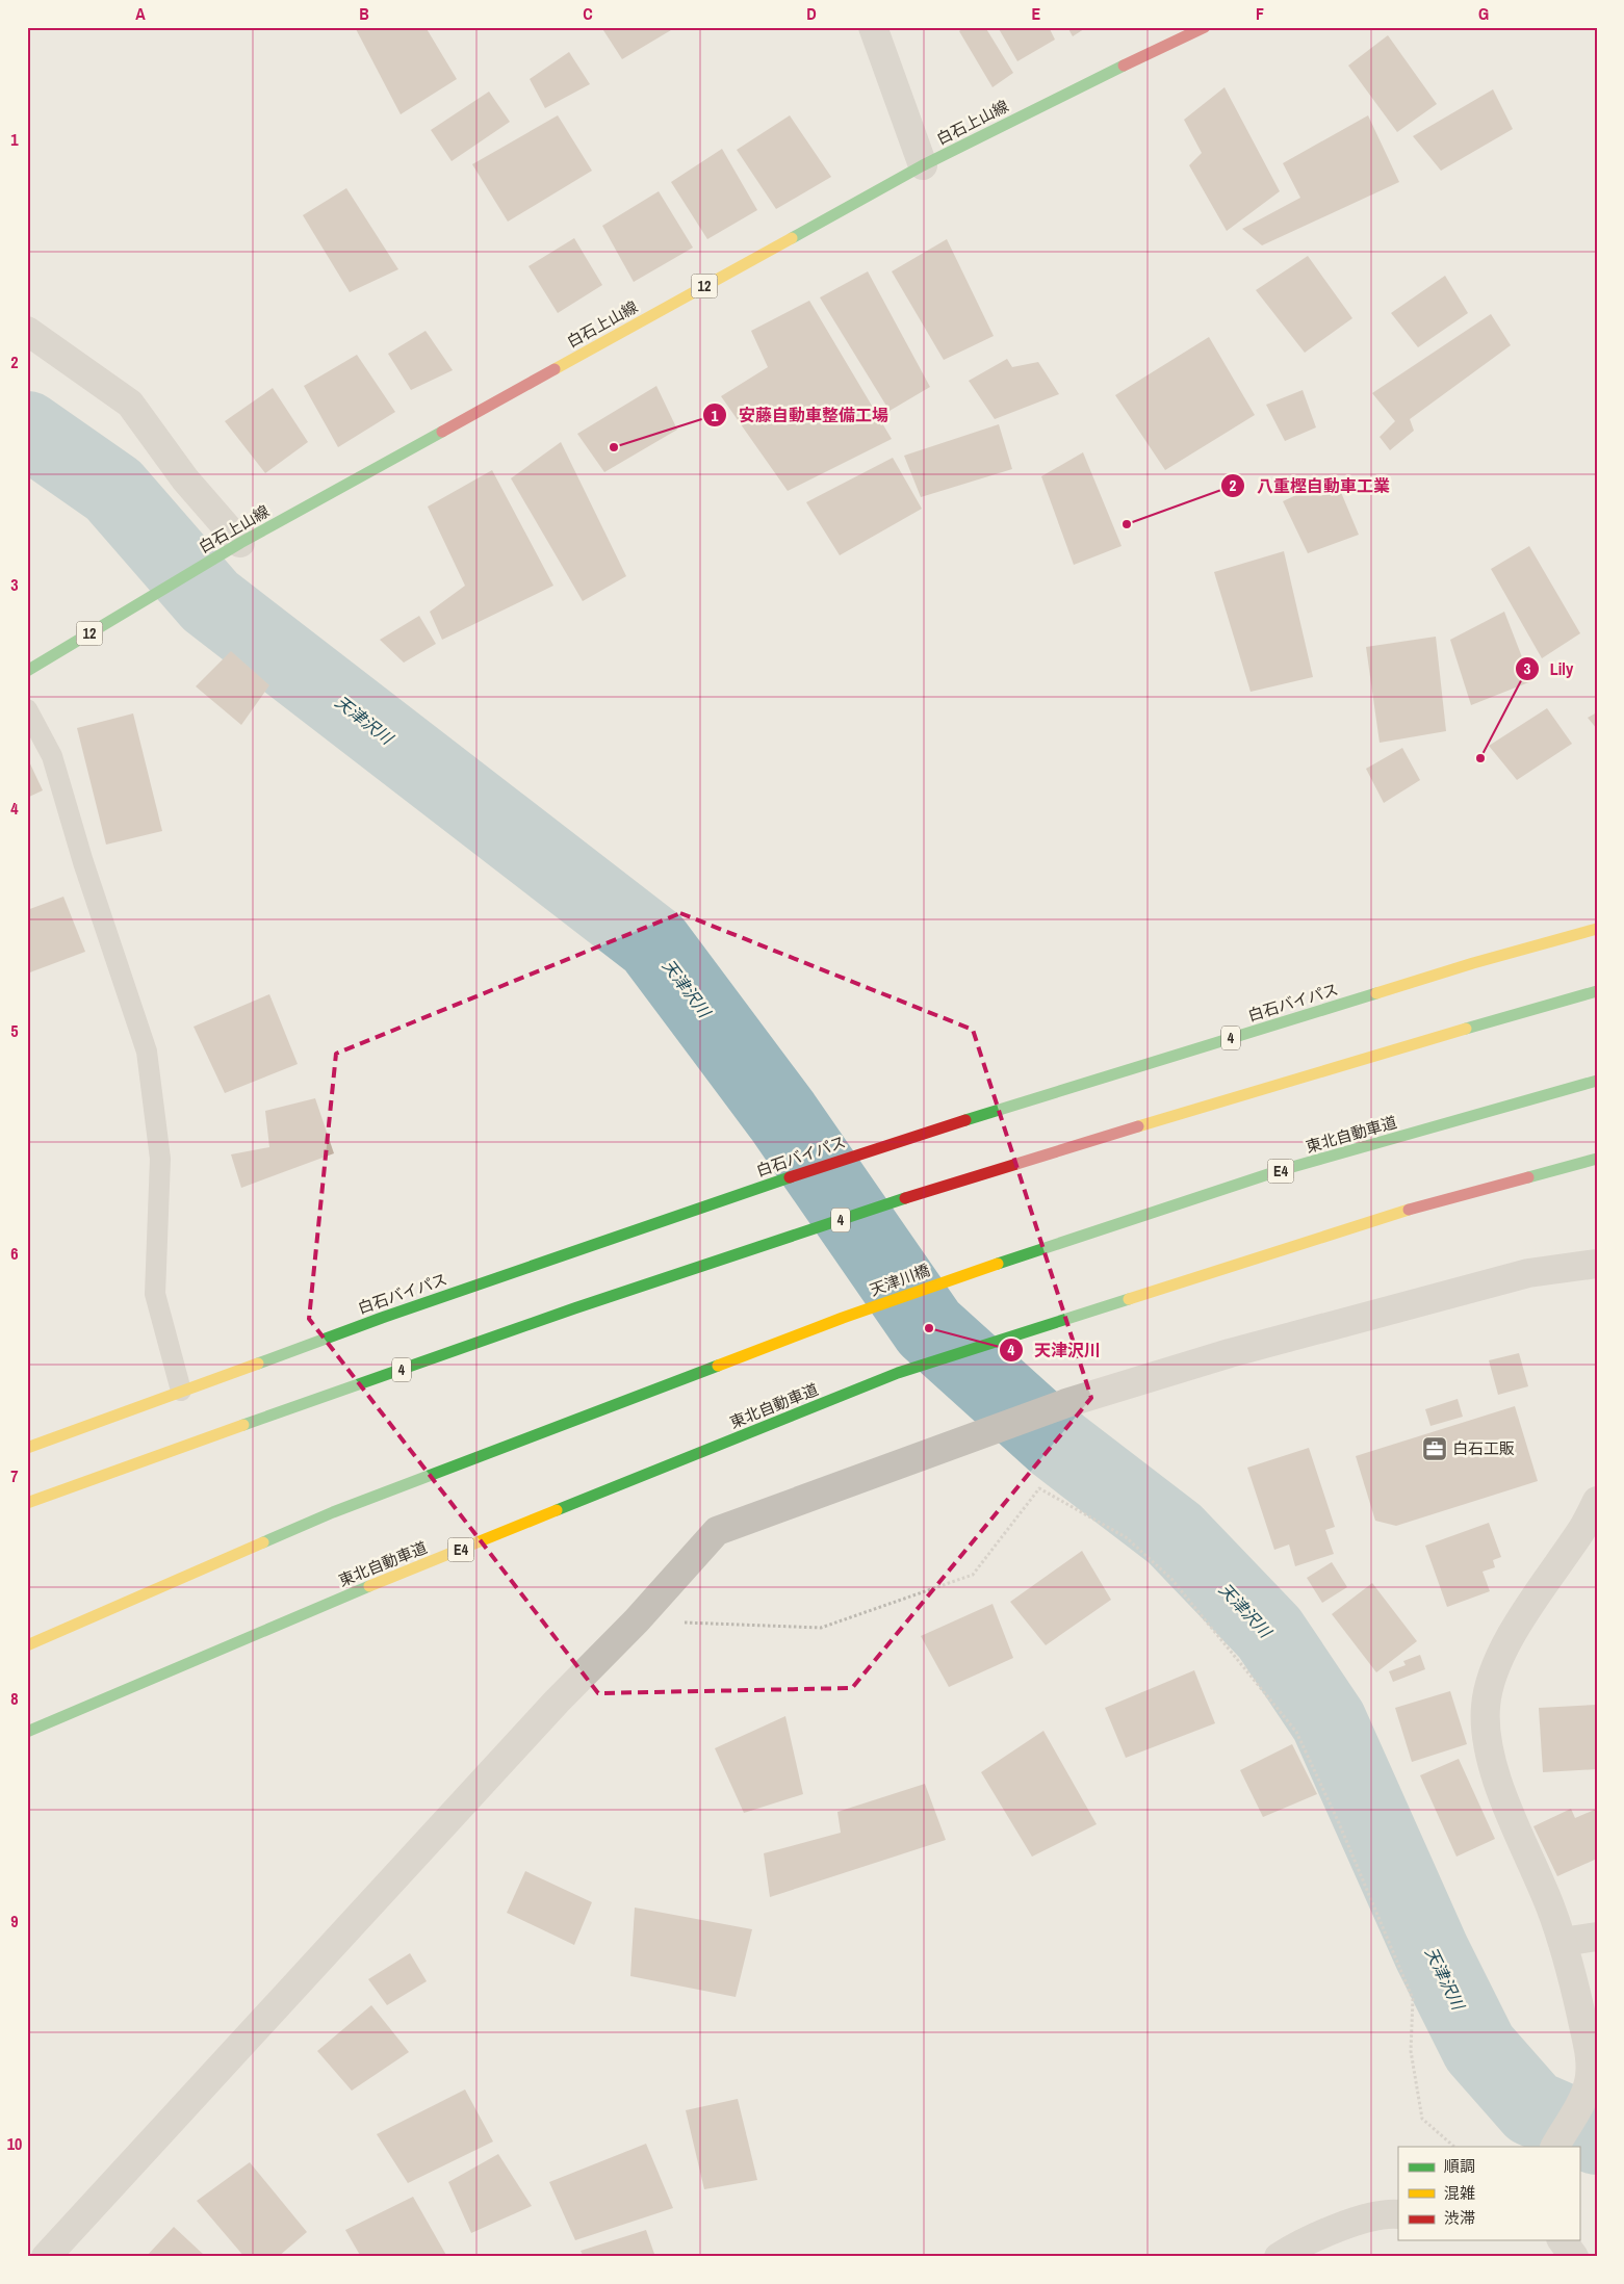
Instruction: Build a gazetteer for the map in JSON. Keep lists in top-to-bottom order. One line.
{"streets":{"main road":["白石上山線","12","白石バイパス","4","東北自動車道","E4","天津川橋"]},"crossings":[["東北自動車道","天津川橋"]],"water":["天津沢川"],"places":{"other":["安藤自動車整備工場","八重樫自動車工業","Lily","天津沢川"],"office":["白石工販"]},"legend":["順調","混雑","渋滞"],"grid":{"columns":["A","B","C","D","E","F","G"],"rows":["1","2","3","4","5","6","7","8","9","10"]}}
